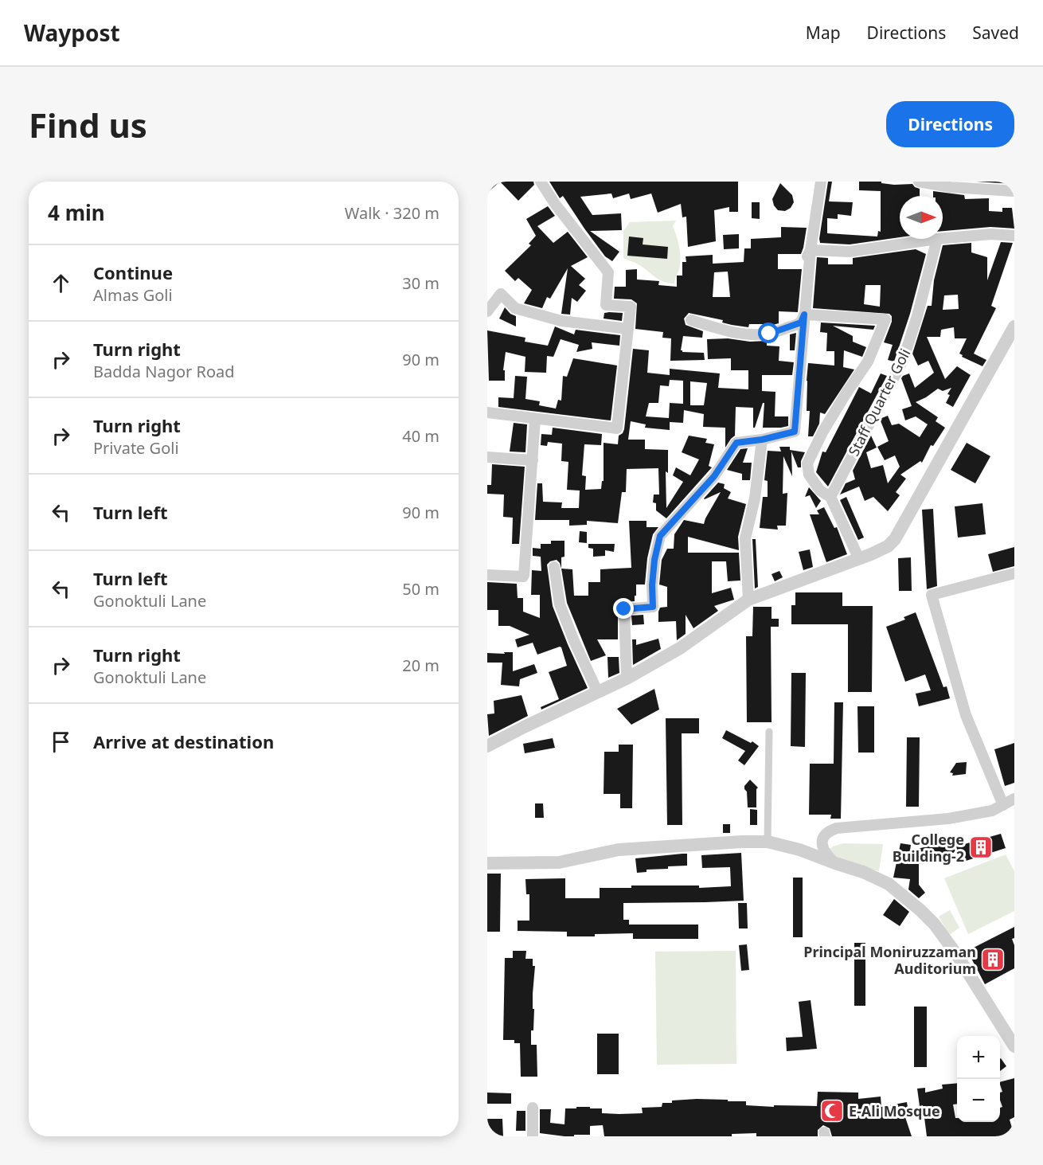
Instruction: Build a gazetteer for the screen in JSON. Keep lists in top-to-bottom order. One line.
{"streets":{"street":["Staff Quarter Goli"]},"places":{"building":["College Building-2","Principal Moniruzzaman Auditorium"],"mosque":["E-Ali Mosque"]},"north":"right","page":{"header":"Waypost","nav":["Map","Directions","Saved"],"buttons":"Directions","title":"Find us","heading":["4 min","Walk · 320 m"],"list":[["Continue","Almas Goli","30 m"],["Turn right","Badda Nagor Road","90 m"],["Turn right","Private Goli","40 m"],["Turn left","90 m"],["Turn left","Gonoktuli Lane","50 m"],["Turn right","Gonoktuli Lane","20 m"],"Arrive at destination"],"map_buttons":["+","−"]}}
